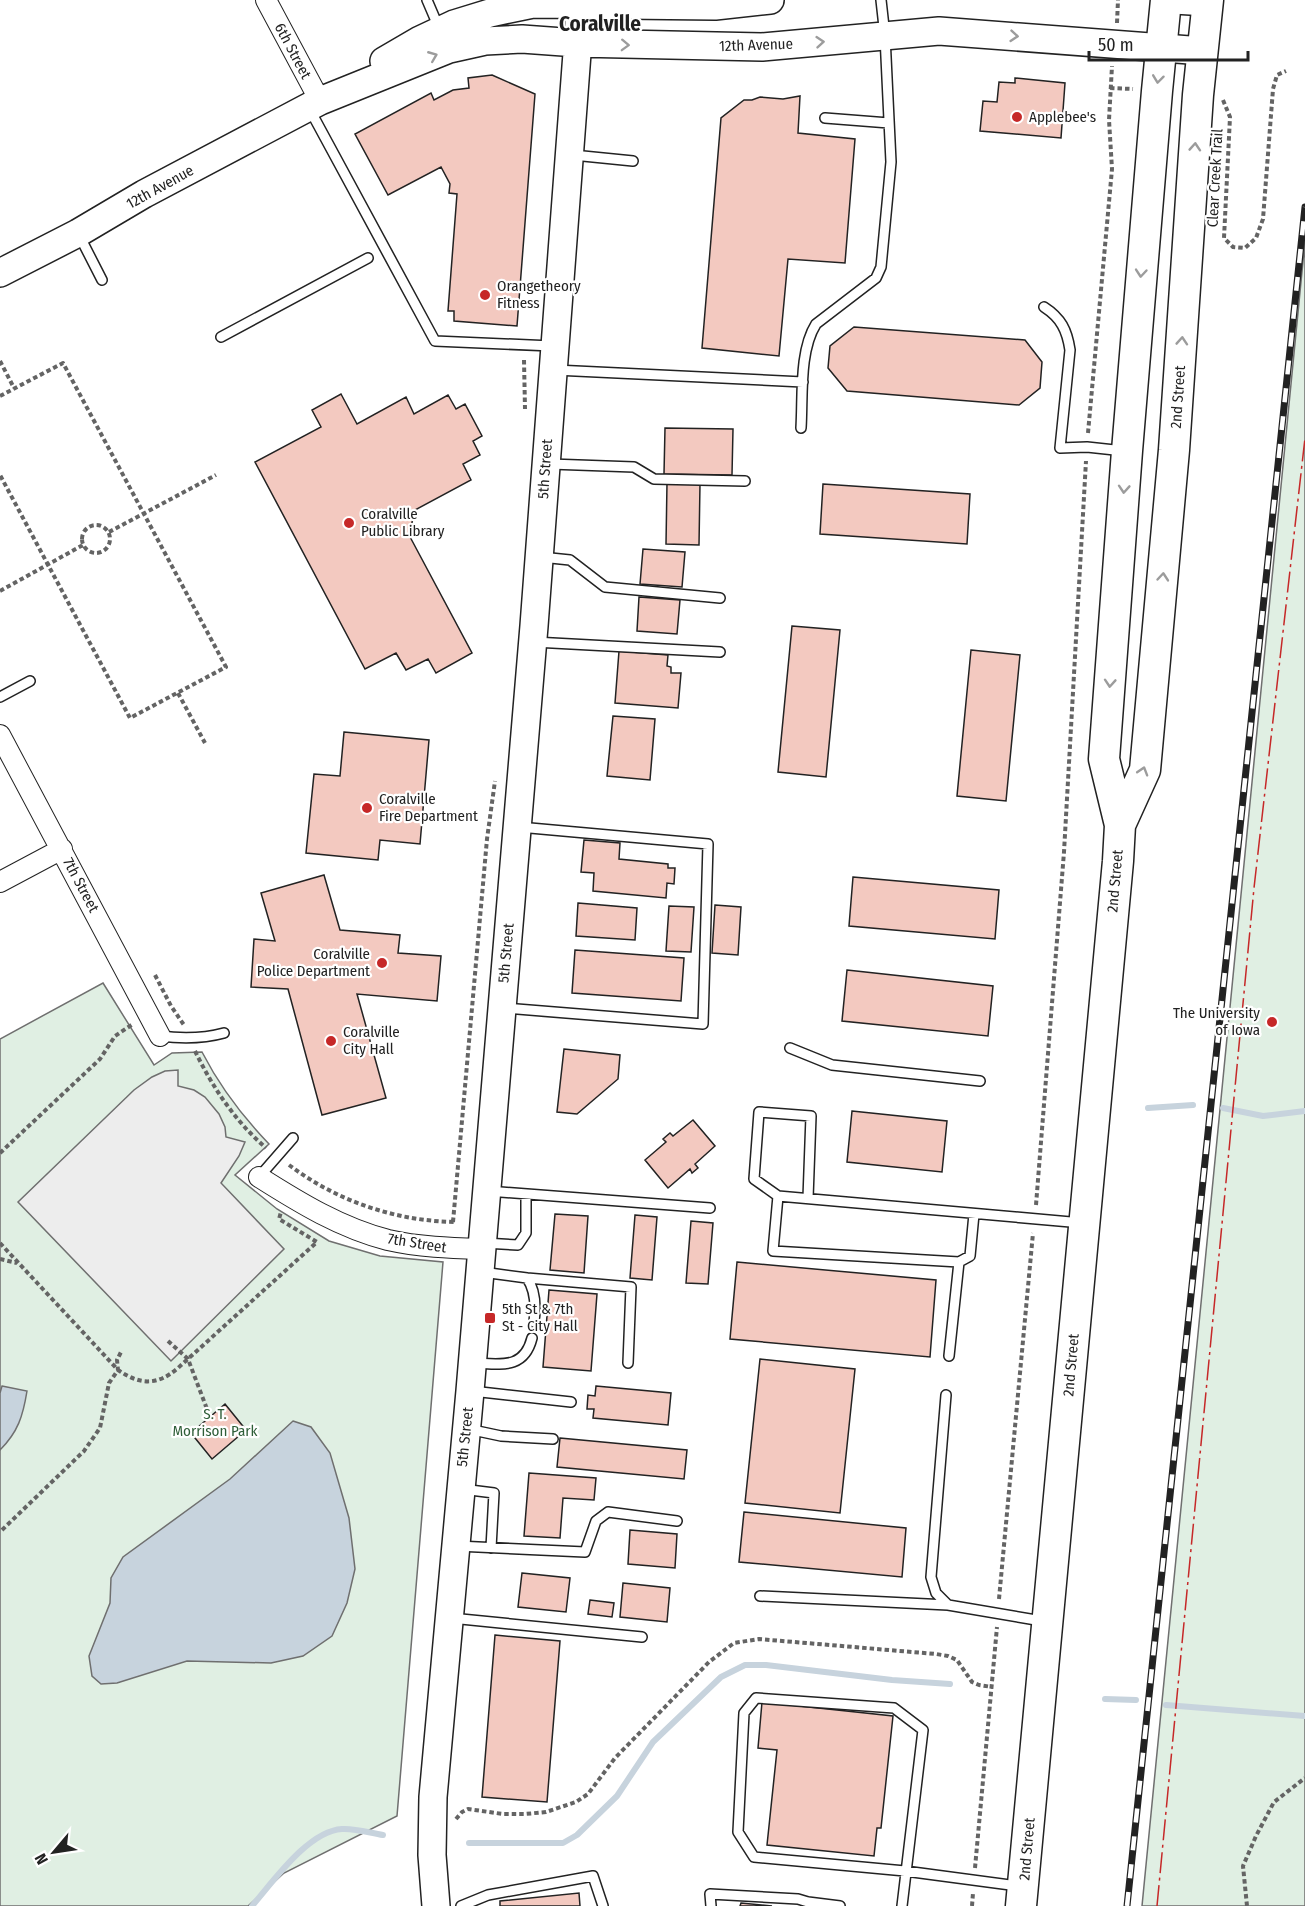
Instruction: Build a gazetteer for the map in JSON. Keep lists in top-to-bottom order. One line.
{"streets":{"main road":["2nd Street"],"street":["12th Avenue","6th Street","5th Street","7th Street"],"path":["Clear Creek Trail"]},"crossings":[["12th Avenue","6th Street"],["12th Avenue","2nd Street"],["12th Avenue","5th Street"],["5th Street","7th Street"]],"districts":["Coralville"],"parks":["S. T. Morrison Park"],"places":{"other":["Applebee's","Orangetheory Fitness","Coralville Public Library","Coralville Fire Department","Coralville Police Department","The University of Iowa","Coralville City Hall"],"transit":["5th St & 7th St - City Hall"]},"scale_bar":"50 m","north":"bottom left"}
